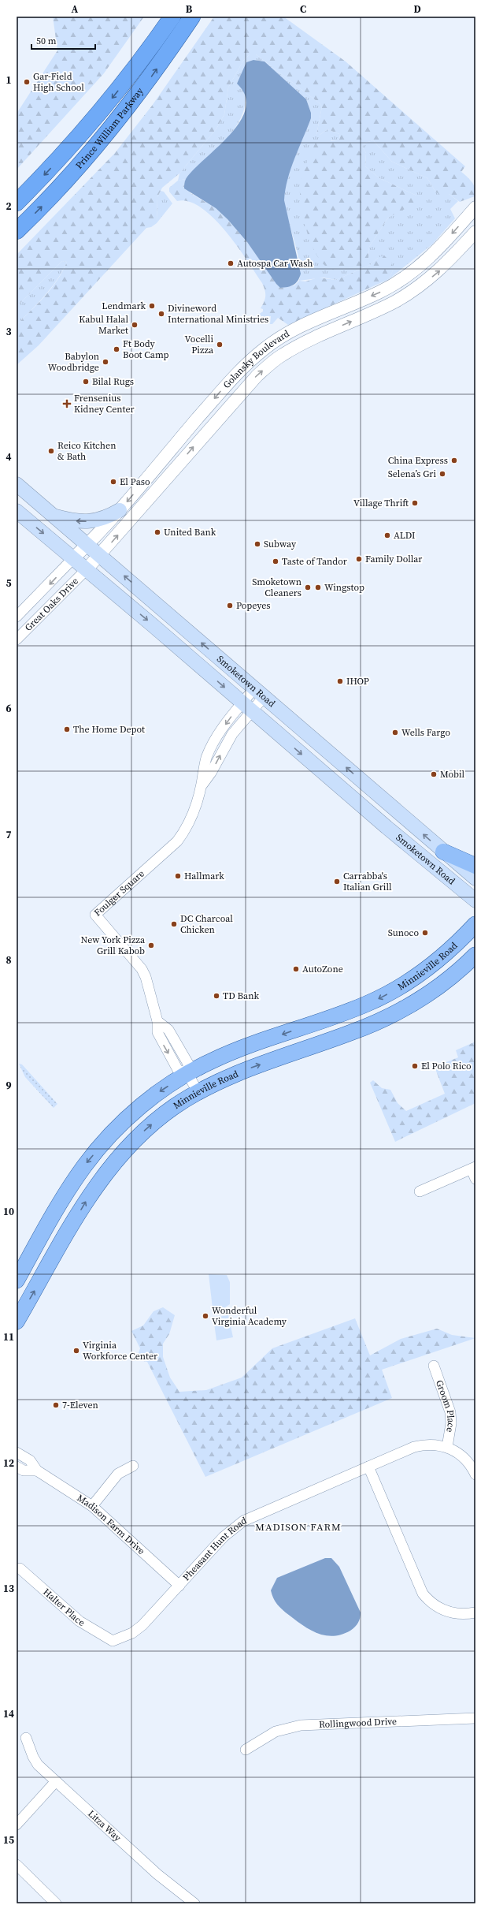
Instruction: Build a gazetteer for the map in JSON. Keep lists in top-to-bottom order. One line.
{"streets":{"highway":["Prince William Parkway"],"main road":["Smoketown Road","Minnieville Road"],"street":["Golansky Boulevard","Great Oaks Drive","Foulger Square","Groom Place","Madison Farm Drive","Pheasant Hunt Road","Halter Place","Rollingwood Drive","Litza Way"]},"crossings":[["Golansky Boulevard","Great Oaks Drive"],["Golansky Boulevard","Smoketown Road"],["Great Oaks Drive","Smoketown Road"],["Smoketown Road","Foulger Square"],["Foulger Square","Minnieville Road"],["Groom Place","Pheasant Hunt Road"],["Madison Farm Drive","Pheasant Hunt Road"],["Pheasant Hunt Road","Halter Place"]],"districts":["MADISON FARM"],"places":{"other":["Gar-Field High School","Autospa Car Wash","Lendmark","Divineword International Ministries","Kabul Halal Market","Vocelli Pizza","Ft Body Boot Camp","Babylon Woodbridge","Bilal Rugs","Reico Kitchen & Bath","China Express","Selena’s Gri","El Paso","Village Thrift","United Bank","ALDI","Subway","Family Dollar","Taste of Tandor","Smoketown Cleaners","Wingstop","Popeyes","IHOP","The Home Depot","Wells Fargo","Mobil","Hallmark","Carrabba's Italian Grill","DC Charcoal Chicken","Sunoco","New York Pizza Grill Kabob","AutoZone","TD Bank","El Polo Rico","Wonderful Virginia Academy","Virginia Workforce Center","7-Eleven"],"health":["Frensenius Kidney Center"]},"scale_bar":"50 m","grid":{"columns":["A","B","C","D"],"rows":["1","2","3","4","5","6","7","8","9","10","11","12","13","14","15"]}}
